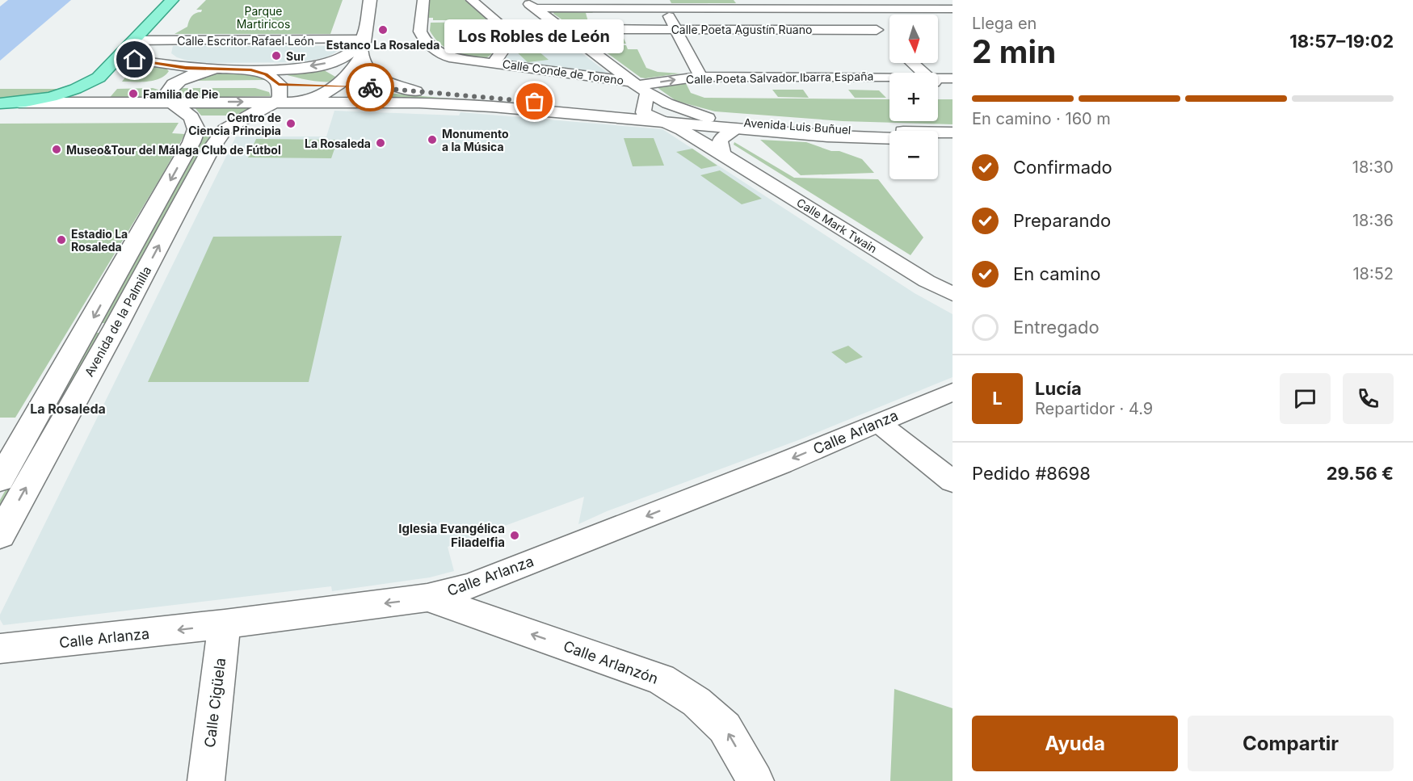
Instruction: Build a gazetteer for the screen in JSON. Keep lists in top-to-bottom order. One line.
{"streets":{"main road":["Avenida Luis Buñuel","Avenida de la Palmilla"],"street":["Calle Poeta Agustín Ruano","Calle Escritor Rafael León","Calle Conde de Toreno","Calle Poeta Salvador Ibarra España","Calle Mark Twain","Calle Arlanza","Calle Arlanzón","Calle Cigüela"]},"crossings":[["Calle Conde de Toreno","Calle Poeta Salvador Ibarra España"],["Avenida Luis Buñuel","Calle Mark Twain"],["Avenida Luis Buñuel","Avenida de la Palmilla"],["Calle Arlanza","Calle Arlanzón"],["Calle Arlanza","Calle Cigüela"]],"one_way":["Calle Arlanza","Calle Arlanzón"],"districts":["La Rosaleda"],"parks":["Parque Martiricos"],"places":["Estanco La Rosaleda","Sur","Familia de Pie","Los Robles de León","Centro de Ciencia Principia","Monumento a la Música","La Rosaleda","Museo&Tour del Málaga Club de Fútbol","Estadio La Rosaleda","Iglesia Evangélica Filadelfia"],"north":"bottom","page":{"heading":["2 min","Llega en","18:57–19:02"],"panel":["Lucía","Repartidor · 4.9","Pedido #8698","29.56 €"],"map_buttons":["+","−"],"bubble":"Los Robles de León","bar":"En camino · 160 m","list":[["Confirmado","18:30"],["Preparando","18:36"],["En camino","18:52"],"Entregado"],"round":"L","buttons":["Ayuda","Compartir"]}}
